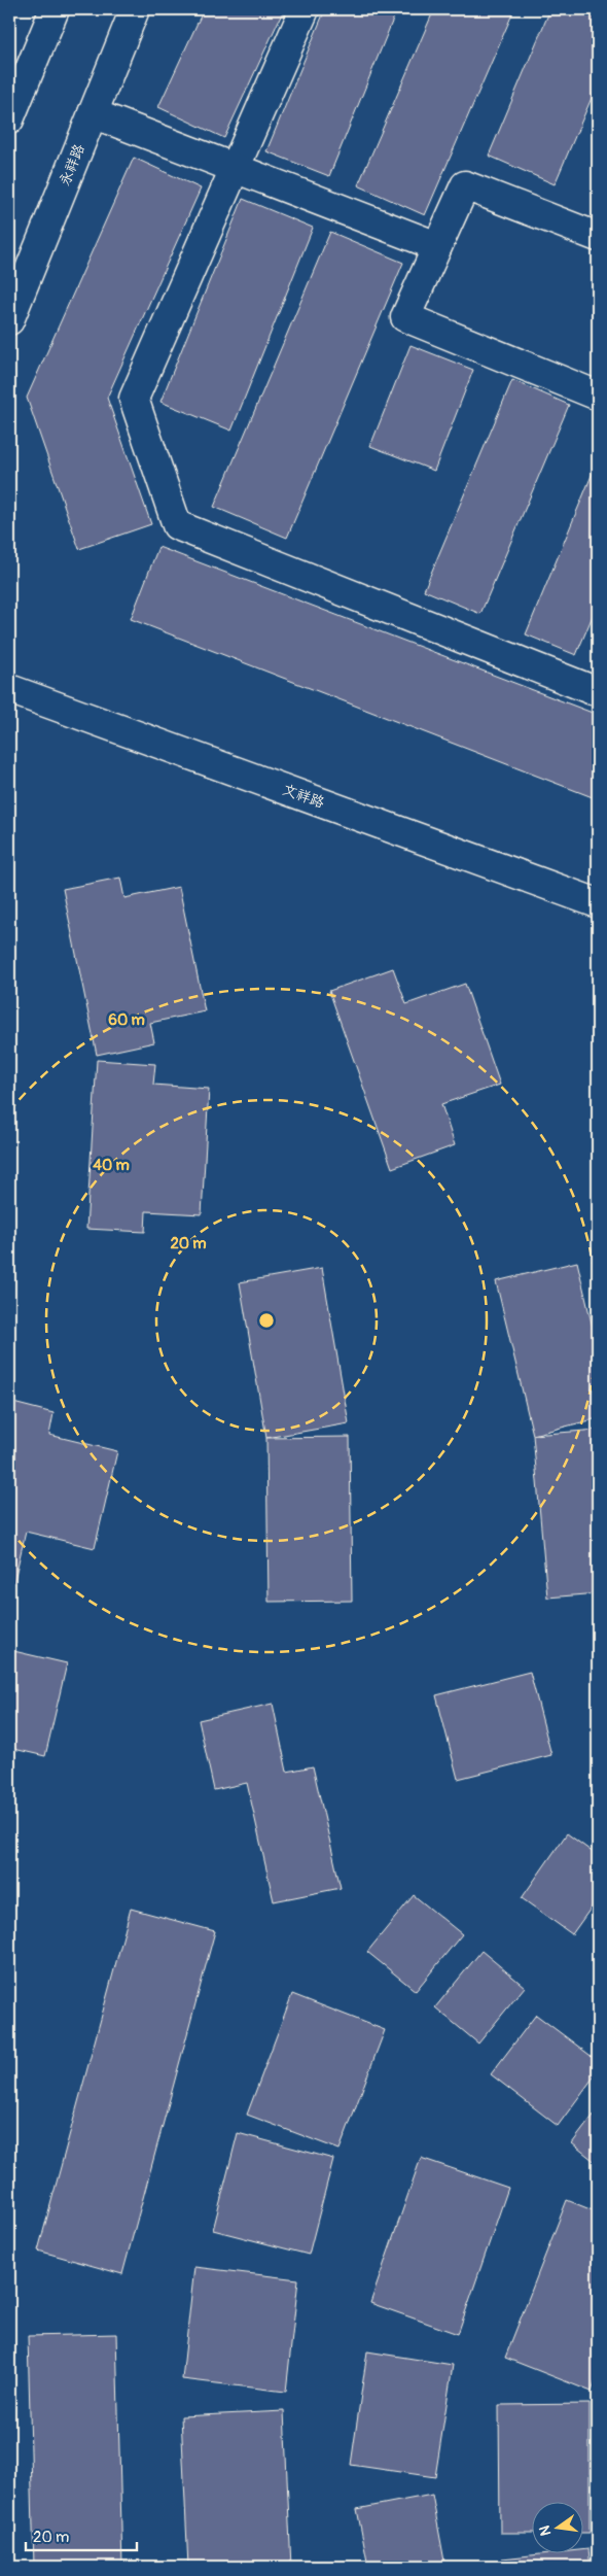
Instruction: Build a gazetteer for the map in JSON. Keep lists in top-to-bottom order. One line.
{"streets":{"street":["永祥路","文祥路"]},"scale_bar":"20 m","north":"left","rings":["60 m","40 m","20 m"]}
